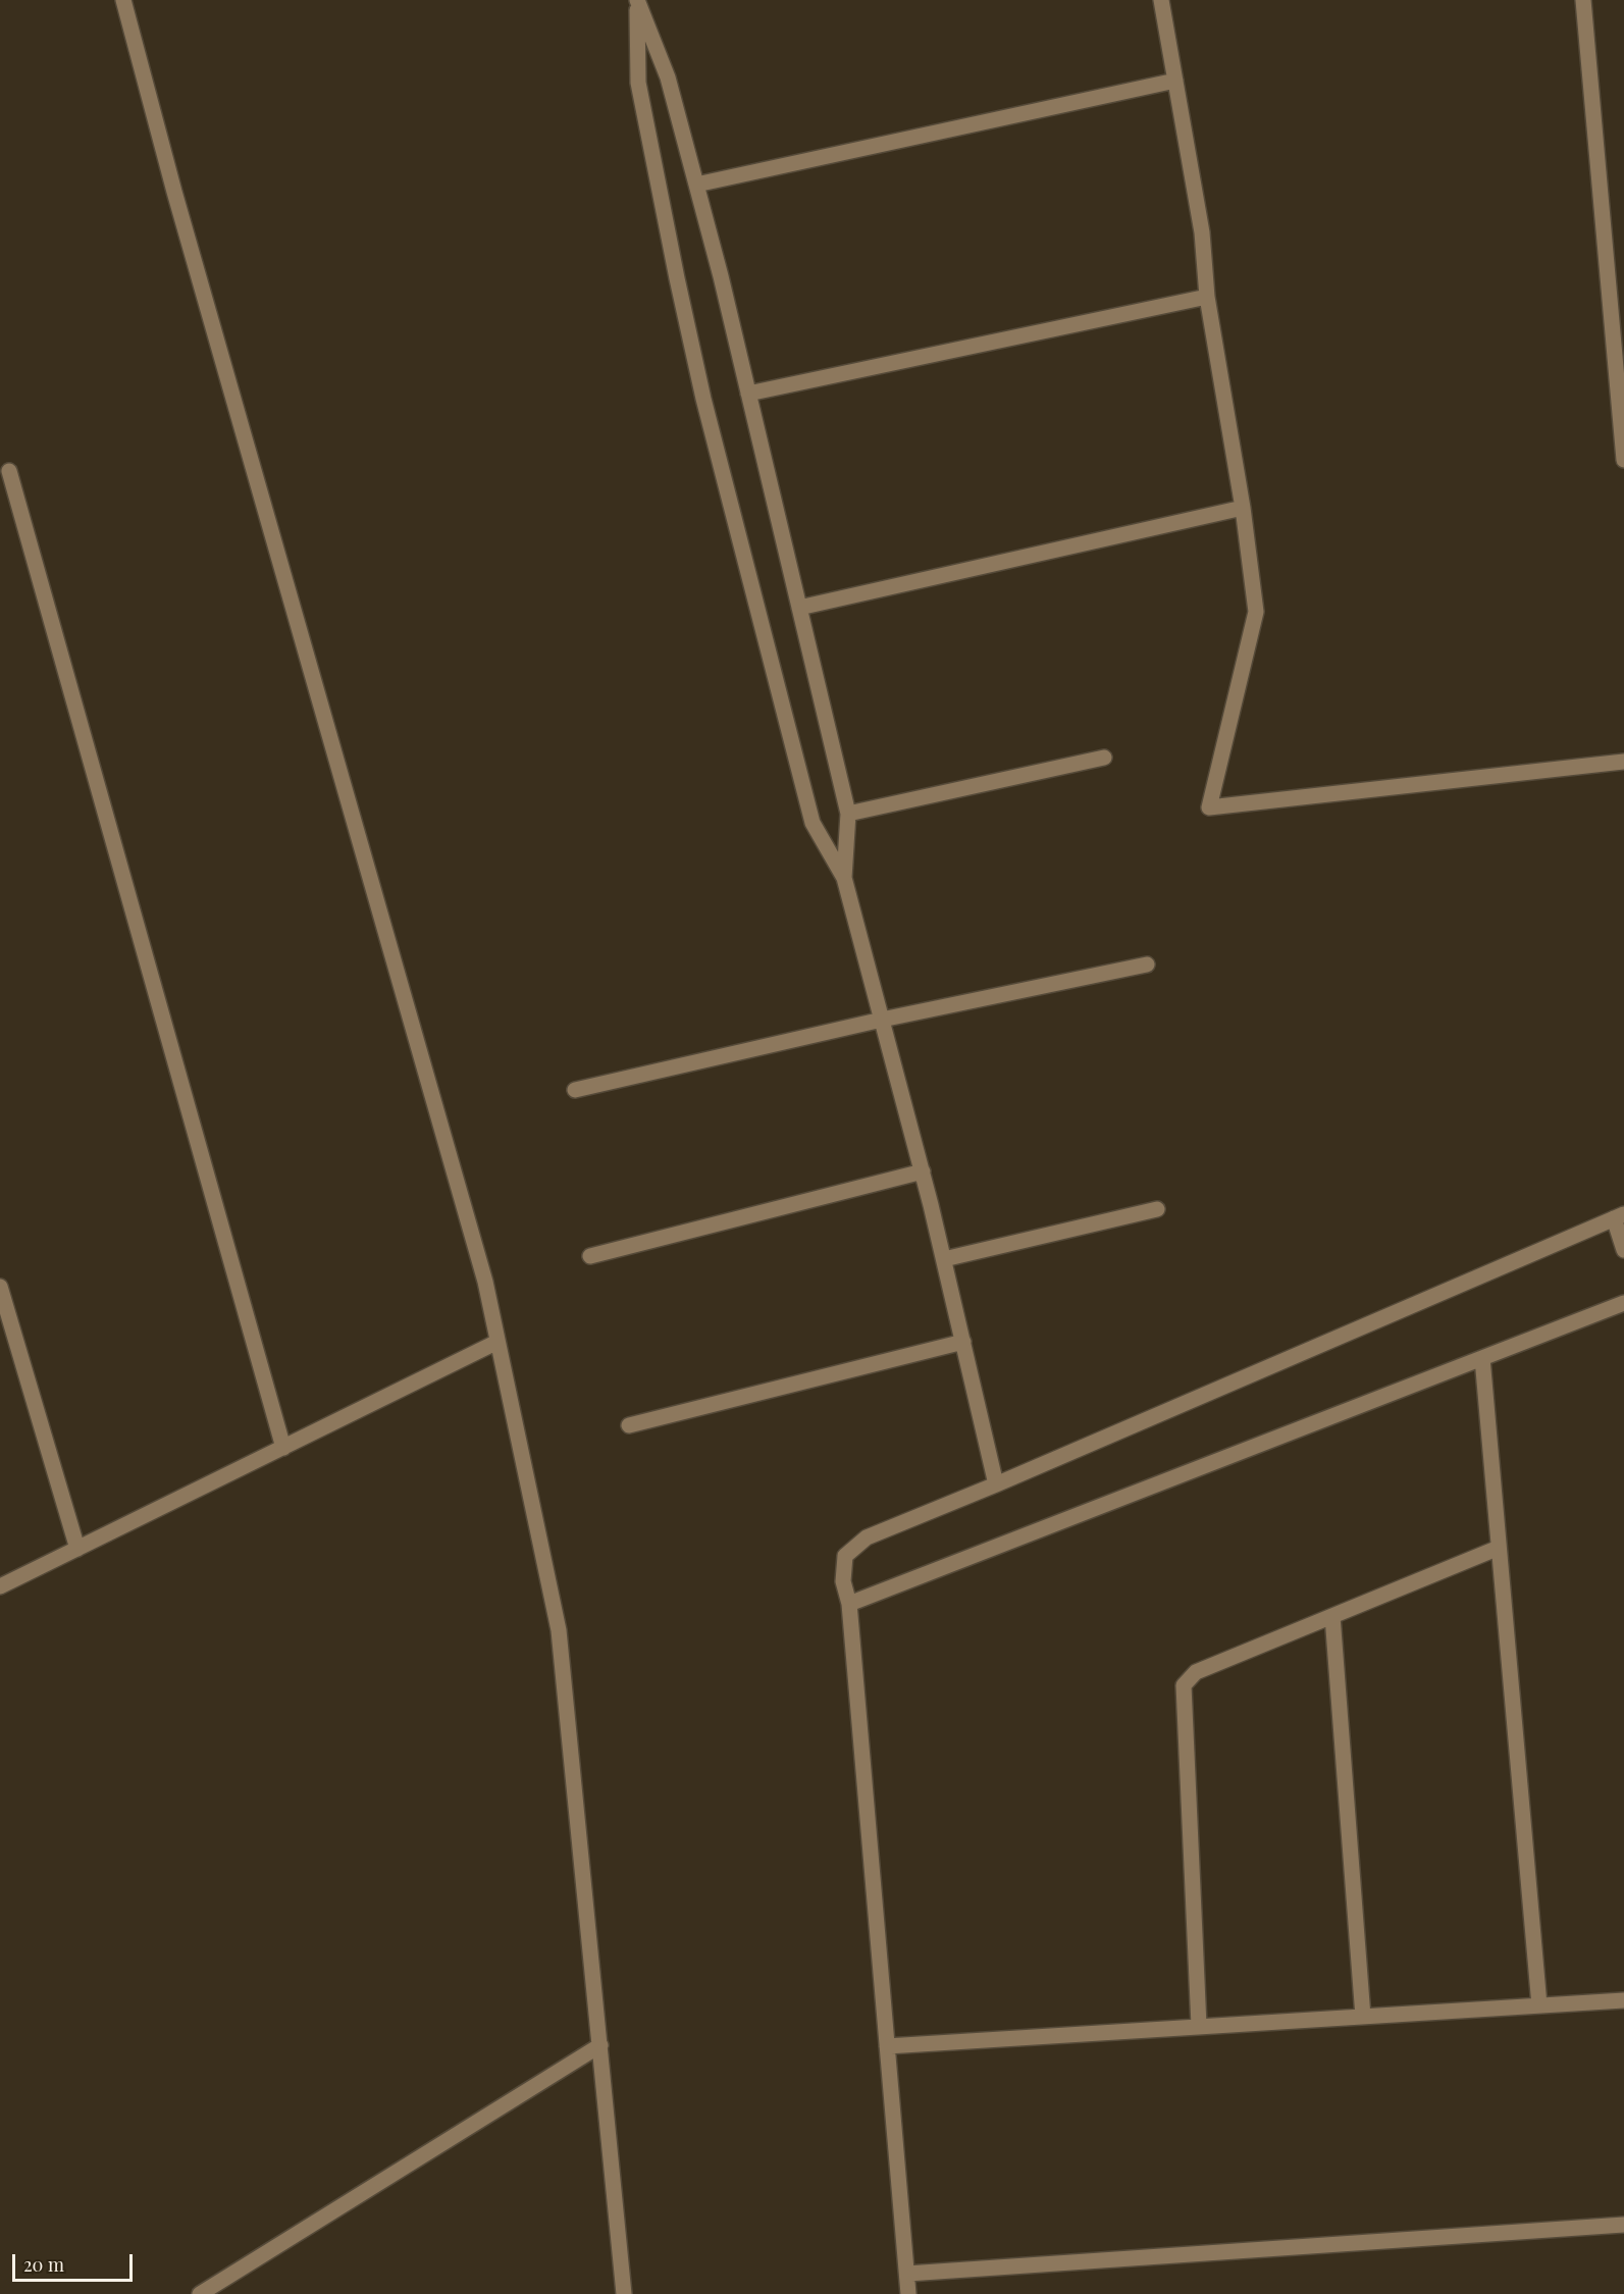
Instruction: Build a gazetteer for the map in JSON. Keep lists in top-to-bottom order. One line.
{"scale_bar":"20 m"}
